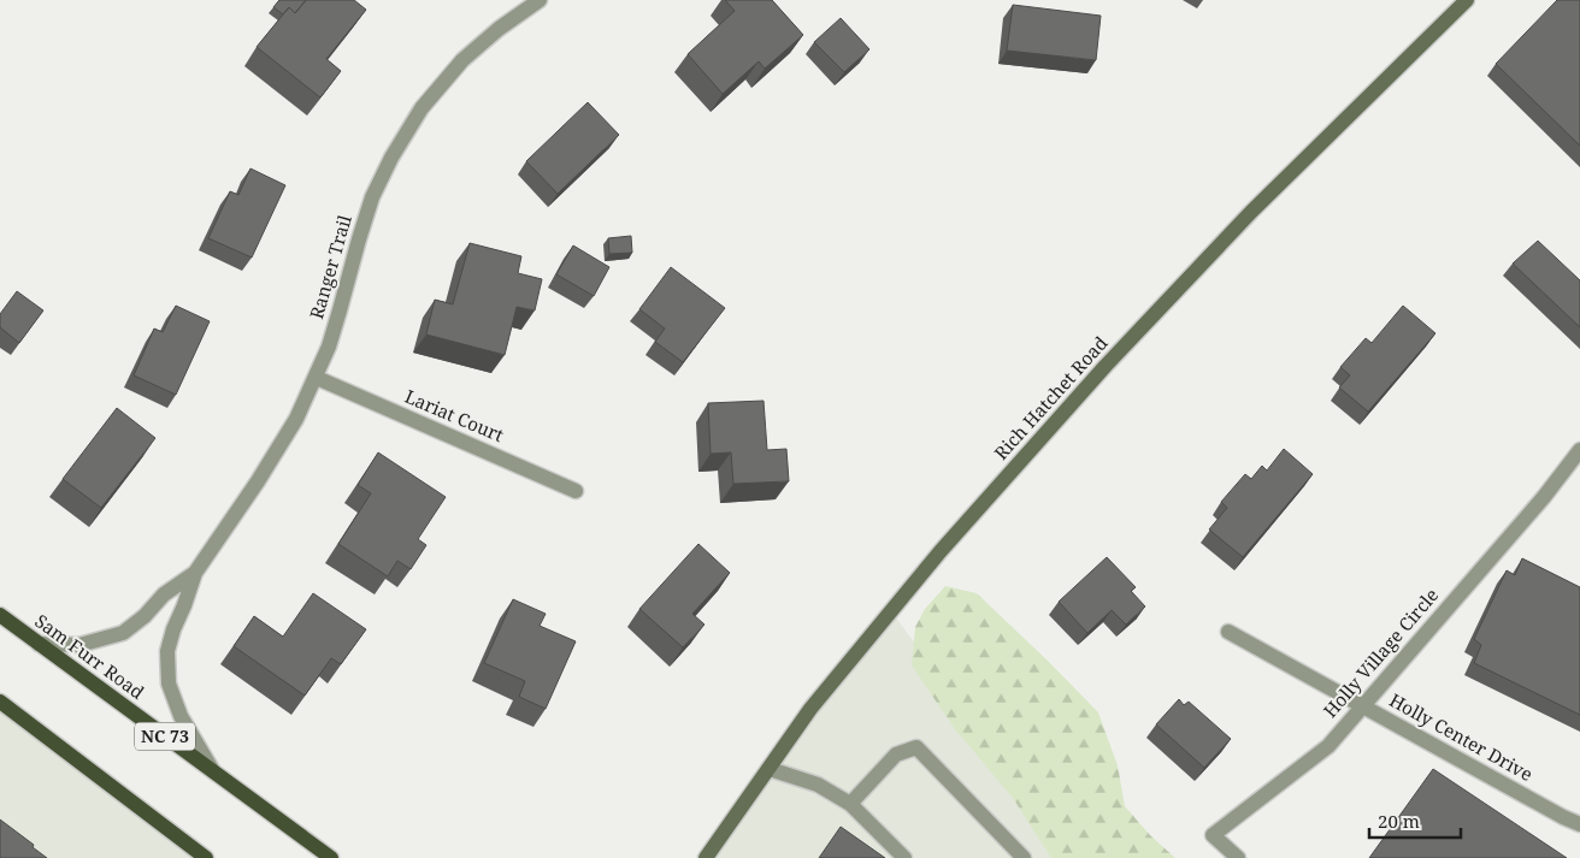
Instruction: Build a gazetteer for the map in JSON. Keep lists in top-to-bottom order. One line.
{"streets":{"main road":["Sam Furr Road","NC 73"],"street":["Ranger Trail","Rich Hatchet Road","Lariat Court","Holly Village Circle","Holly Center Drive"]},"crossings":[["Ranger Trail","Lariat Court"],["Ranger Trail","Sam Furr Road"],["Holly Village Circle","Holly Center Drive"]],"scale_bar":"20 m"}
